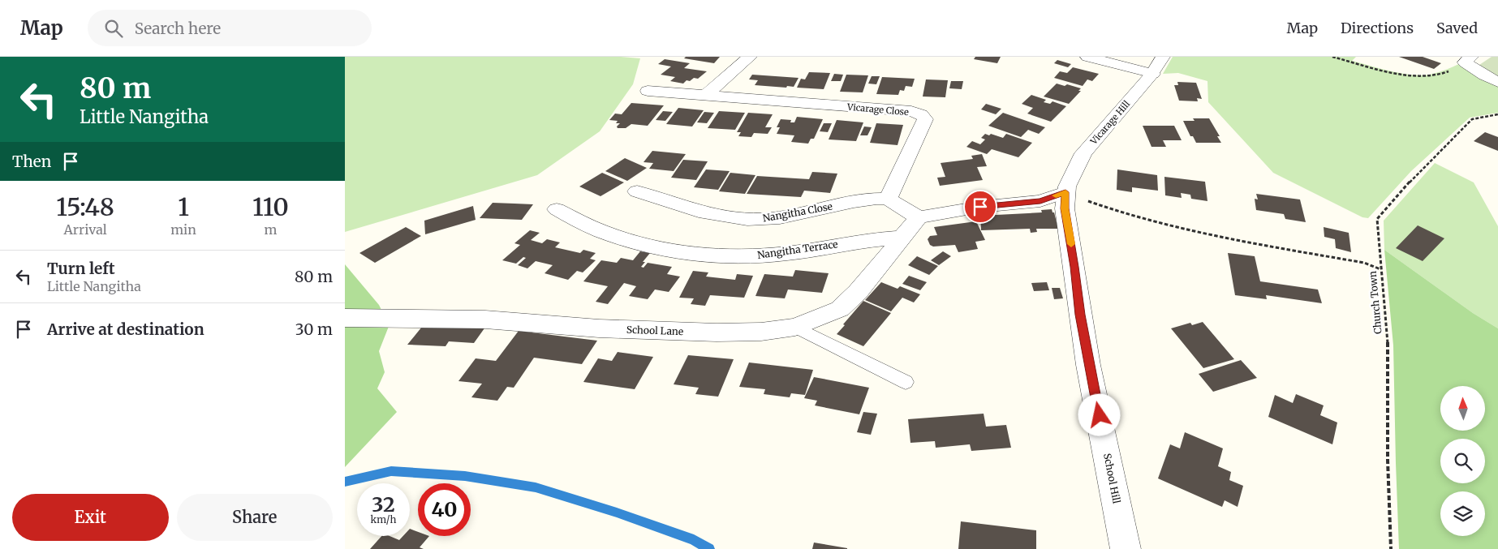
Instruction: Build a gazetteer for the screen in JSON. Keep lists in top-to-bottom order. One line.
{"streets":{"street":["Vicarage Close","Vicarage Hill","Nangitha Close","Nangitha Terrace","School Lane","School Hill"],"path":["Church Town"]},"crossings":[["Vicarage Close","Nangitha Close"],["Vicarage Hill","School Hill"],["Nangitha Terrace","School Lane"]],"north":"top","page":{"header":"Map","search":"Search here","nav":["Map","Directions","Saved"],"turn":["80 m","Little Nangitha"],"then":"Then","eta":["15:48","Arrival","1","min","110","m"],"list":[{"name":"Turn left","note":"Little Nangitha","value":"80 m"},{"name":"Arrive at destination","value":"30 m"}],"speed":"32 km/h","limit":"40","buttons":["Exit","Share"]}}
